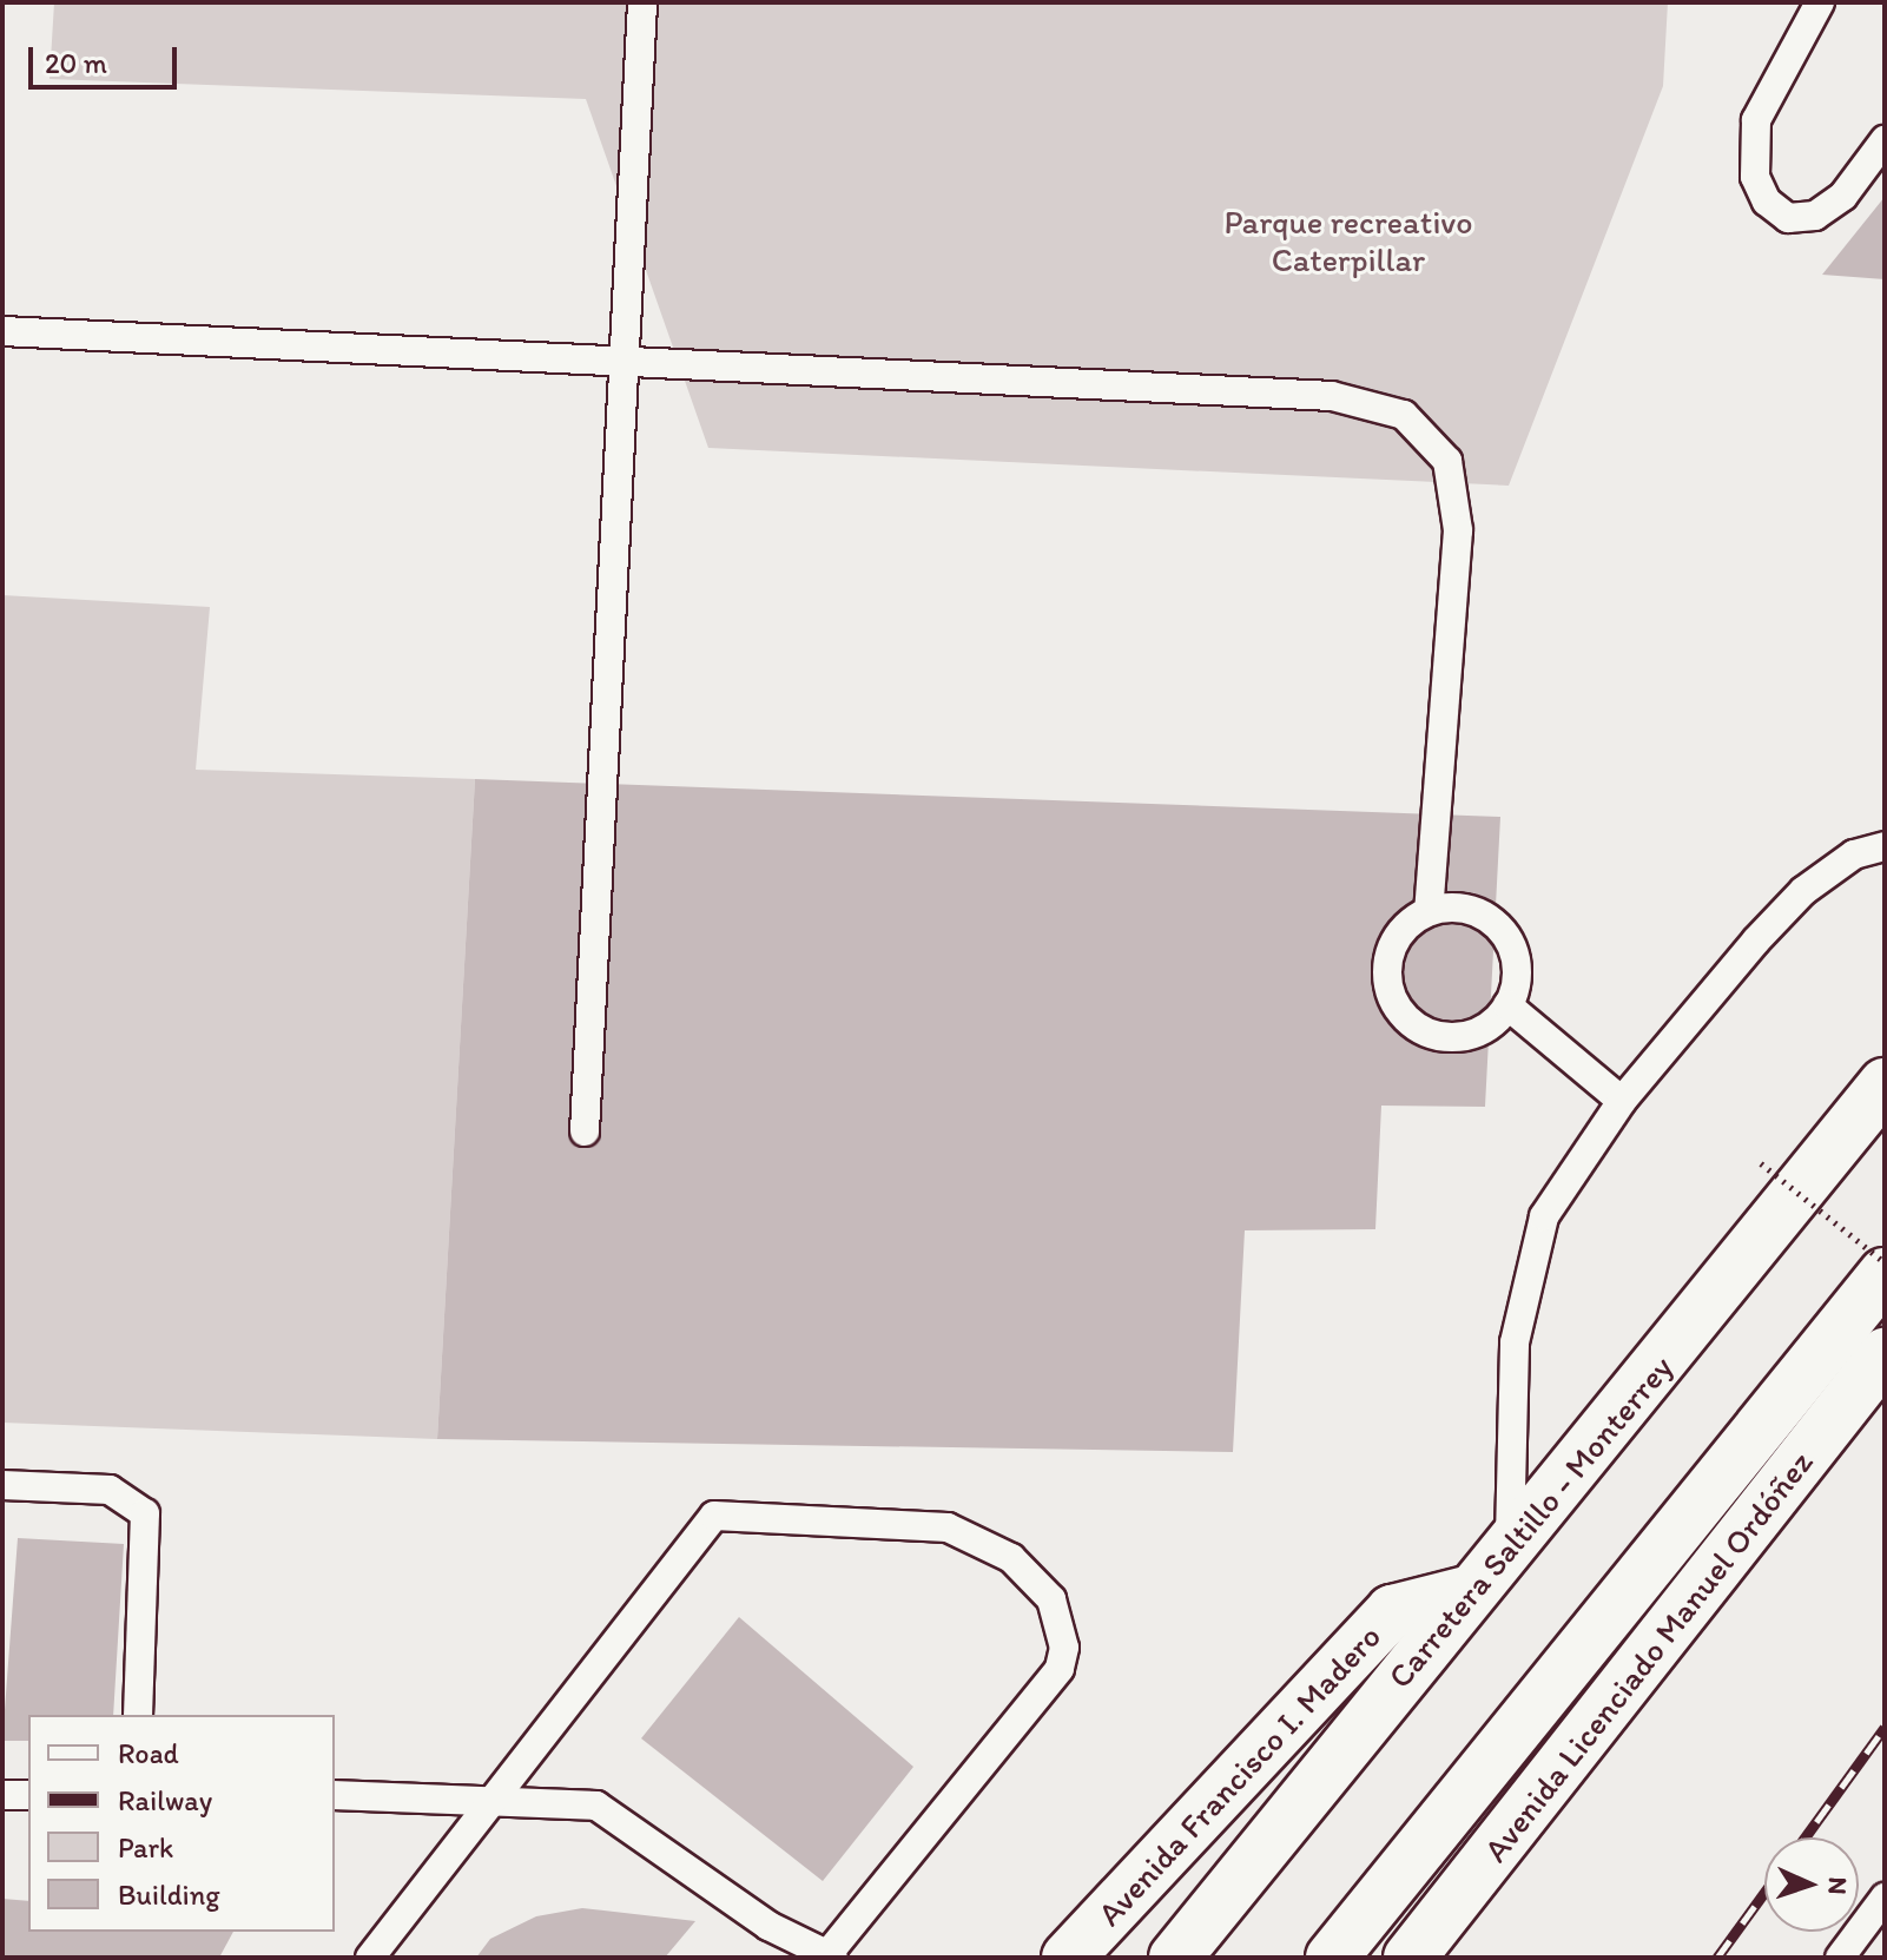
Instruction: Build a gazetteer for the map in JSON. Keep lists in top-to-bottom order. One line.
{"streets":{"main road":["Carretera Saltillo - Monterrey","Avenida Licenciado Manuel Ordóñez","Avenida Francisco I. Madero"]},"crossings":[["Carretera Saltillo - Monterrey","Avenida Francisco I. Madero"]],"parks":["Parque recreativo Caterpillar"],"legend":["Road","Railway","Park","Building"],"scale_bar":"20 m","north":"right"}
